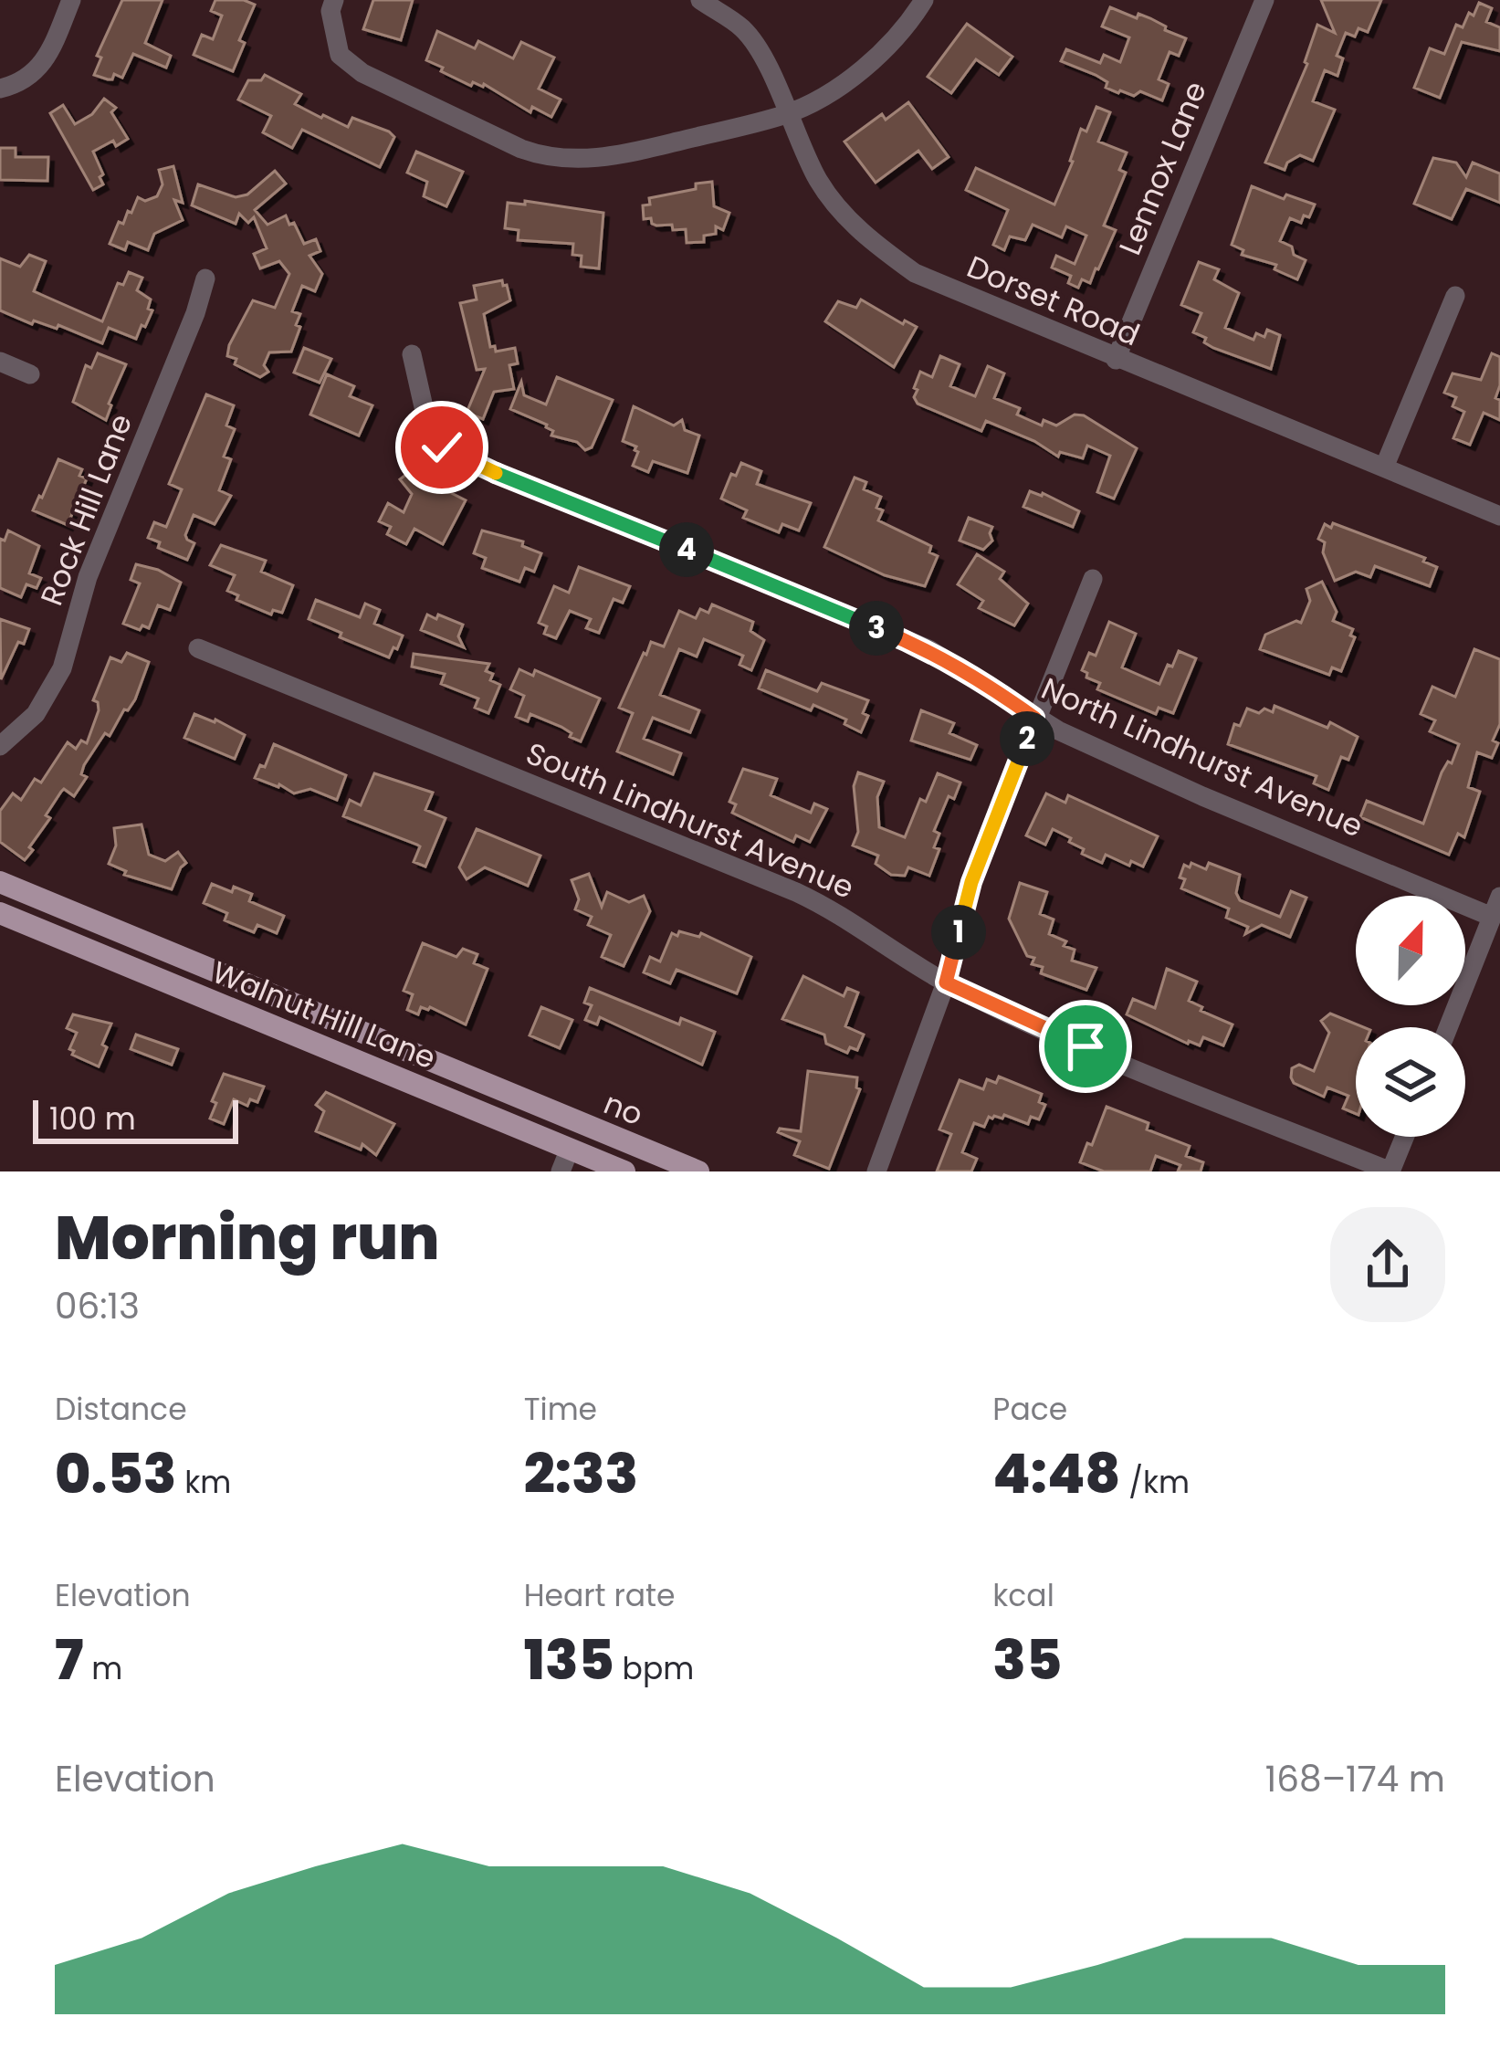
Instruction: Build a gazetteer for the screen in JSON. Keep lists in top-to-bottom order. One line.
{"streets":{"main road":["Walnut Hill Lane","no"],"street":["Lennox Lane","Dorset Road","Rock Hill Lane","North Lindhurst Avenue","South Lindhurst Avenue"]},"crossings":[["Lennox Lane","Dorset Road"],["Walnut Hill Lane","no"]],"scale_bar":"100 m","north":"top","page":{"pins":["4","3","2","1"],"scale":"100 m","heading":["Morning run","06:13"],"stats":[["Distance","0.53 km"],["Time","2:33"],["Pace","4:48 /km"],["Elevation","7 m"],["Heart rate","135 bpm"],["kcal","35"]],"chart":["Elevation","168–174 m"]}}
